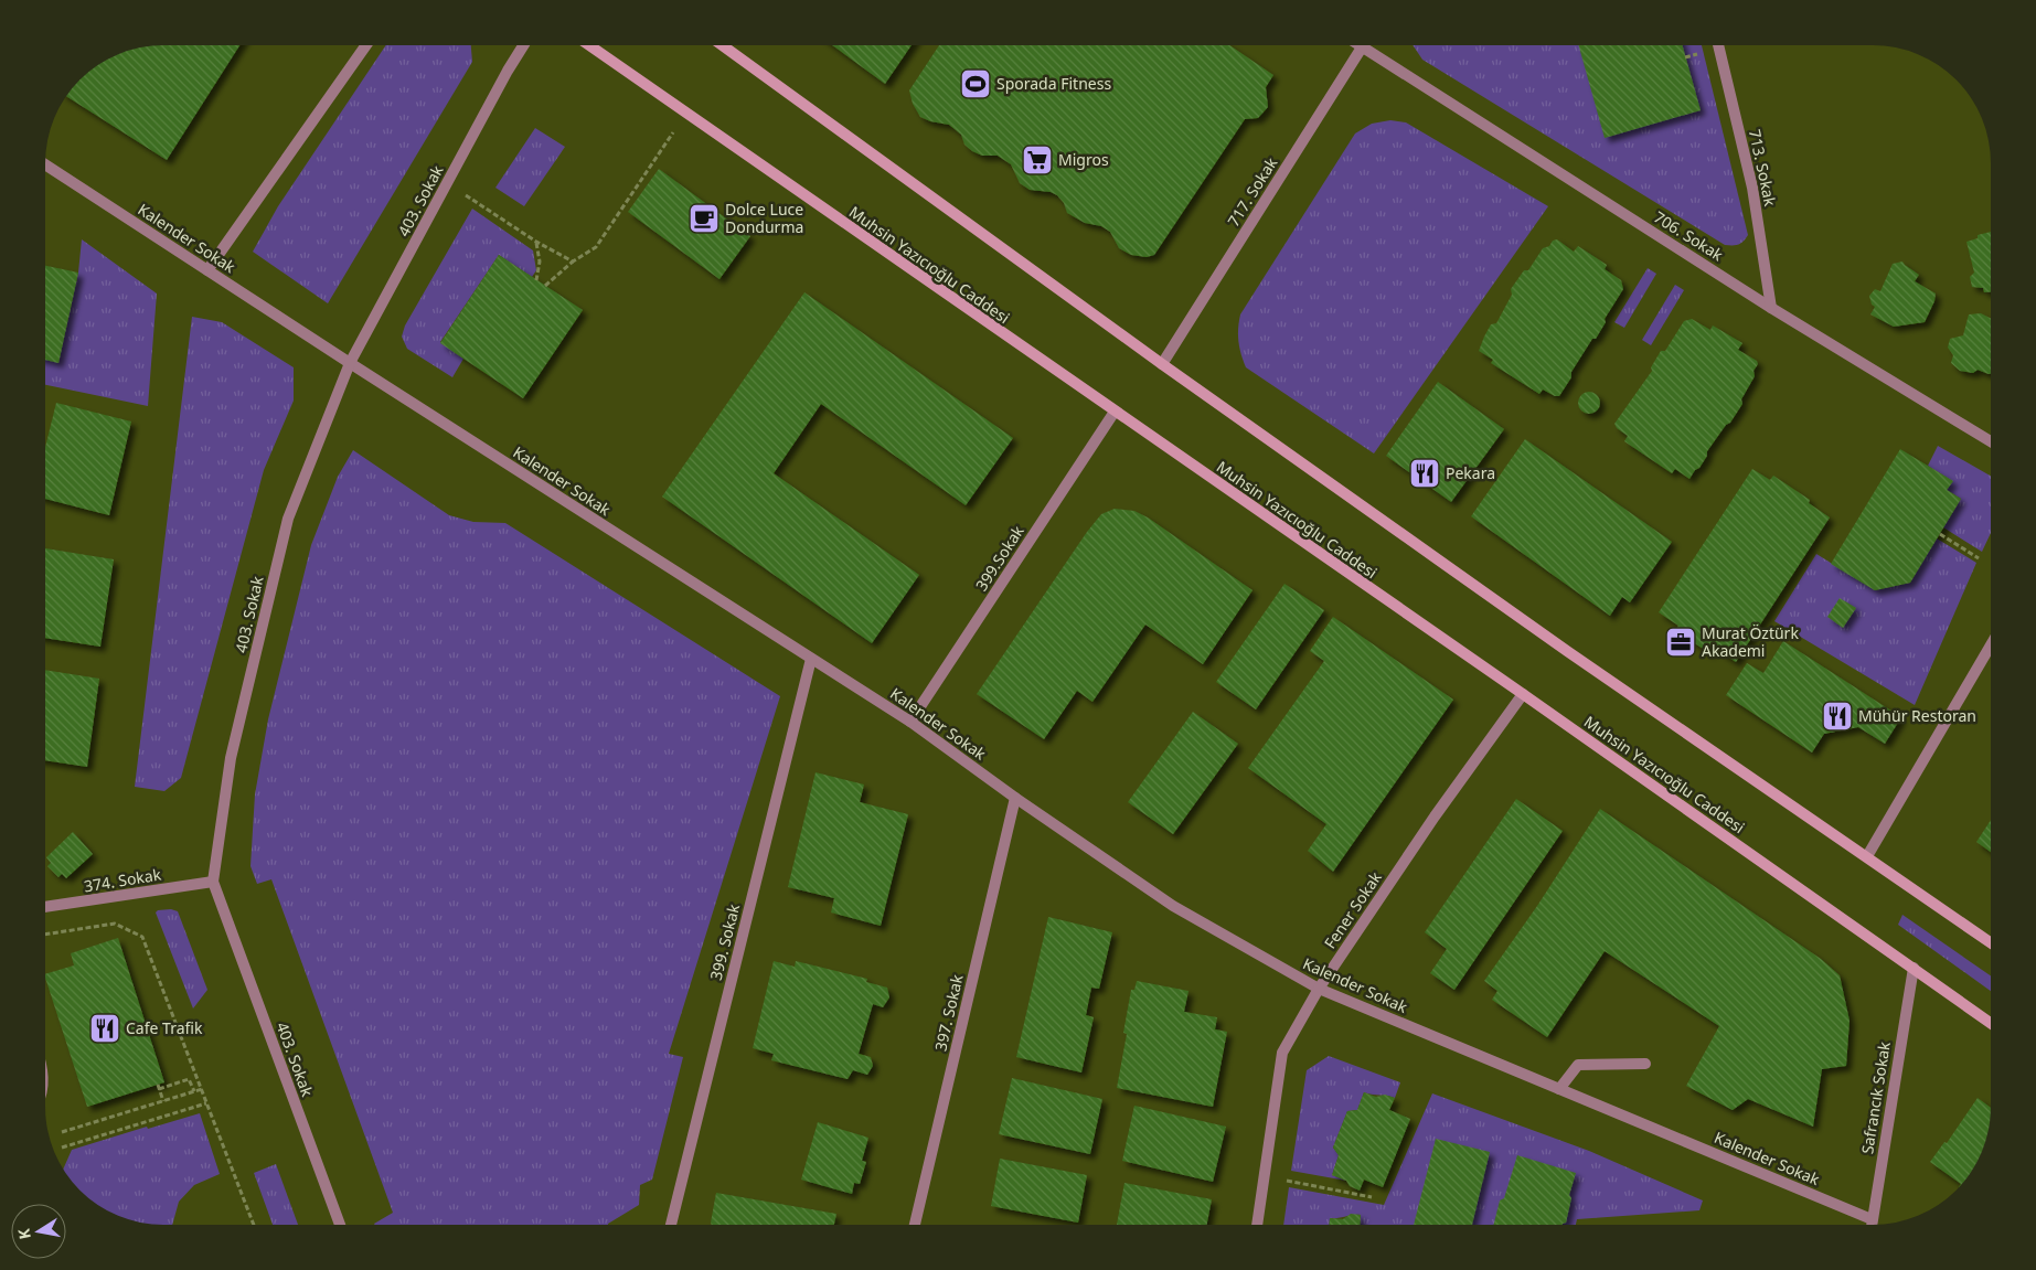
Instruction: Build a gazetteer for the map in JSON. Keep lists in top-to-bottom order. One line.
{"streets":{"main road":["Muhsin Yazıcıoğlu Caddesi"],"street":["713. Sokak","717. Sokak","403. Sokak","706. Sokak","Kalender Sokak","399.Sokak","374. Sokak","Fener Sokak","399. Sokak","397. Sokak","Safrancık Sokak"]},"crossings":[["713. Sokak","706. Sokak"],["403. Sokak","Kalender Sokak"],["403. Sokak","374. Sokak"],["Kalender Sokak","399.Sokak"],["Kalender Sokak","Fener Sokak"],["Kalender Sokak","399. Sokak"],["Kalender Sokak","397. Sokak"],["Kalender Sokak","Safrancık Sokak"],["Muhsin Yazıcıoğlu Caddesi","399.Sokak"],["Muhsin Yazıcıoğlu Caddesi","Fener Sokak"],["Muhsin Yazıcıoğlu Caddesi","Safrancık Sokak"]],"places":{"sports":["Sporada Fitness"],"supermarket":["Migros"],"cafe":["Dolce Luce Dondurma"],"restaurant":["Pekara","Mühür Restoran","Cafe Trafik"],"office":["Murat Öztürk Akademi"]},"north":"left"}
